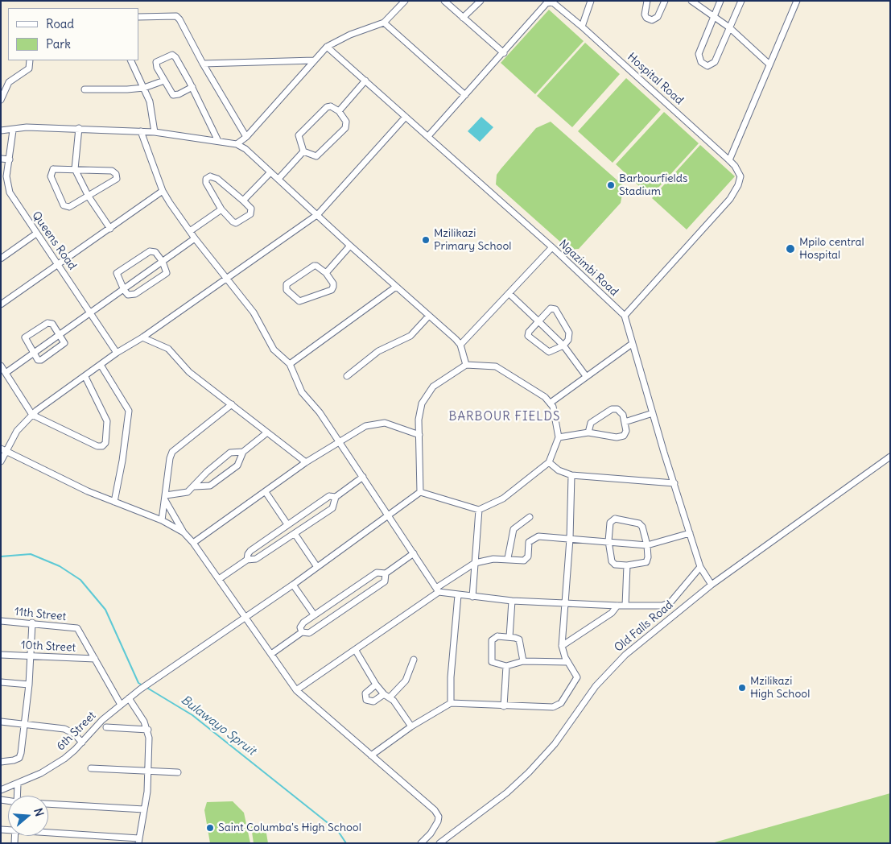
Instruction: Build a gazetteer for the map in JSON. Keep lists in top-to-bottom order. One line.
{"streets":{"street":["Hospital Road","Queens Road","Ngazimbi Road","11th Street","Old Falls Road","10th Street","6th Street"]},"crossings":[["Hospital Road","Ngazimbi Road"],["11th Street","10th Street"]],"districts":["BARBOUR FIELDS"],"water":["Bulawayo Spruit"],"places":["Barbourfields Stadium","Mzilikazi Primary School","Mpilo central Hospital","Mzilikazi High School","Saint Columba's High School"],"legend":["Road","Park"],"north":"right"}
